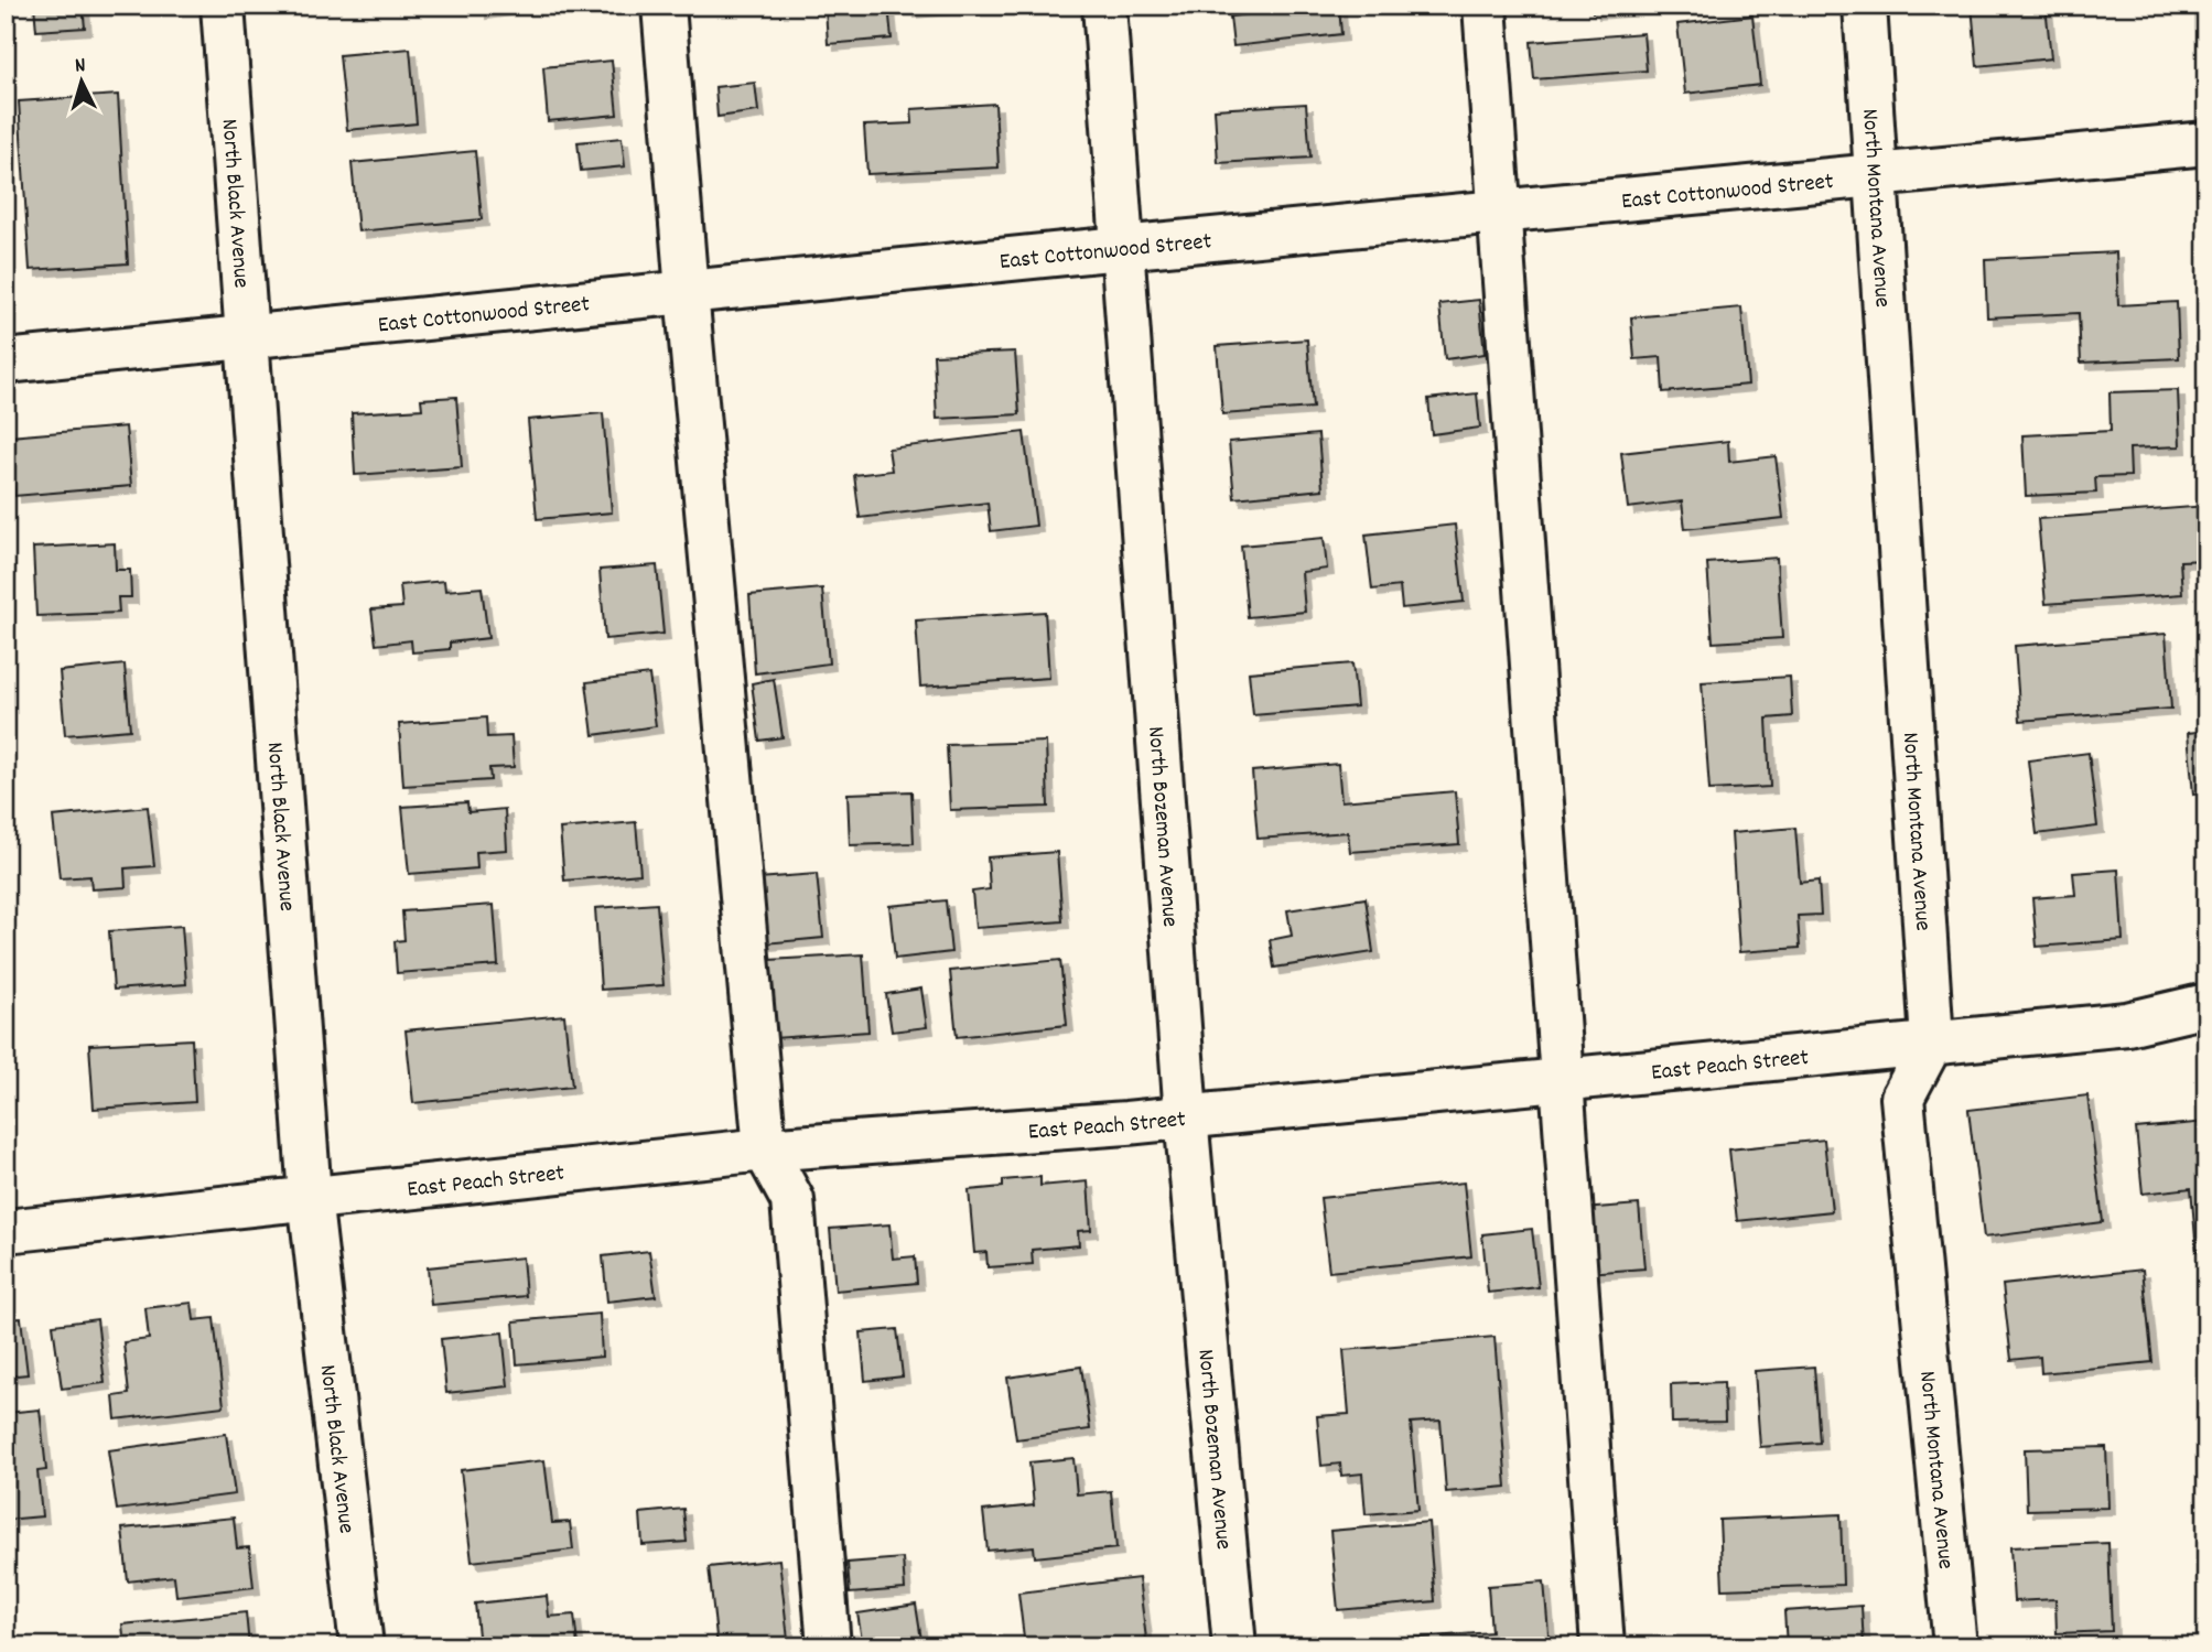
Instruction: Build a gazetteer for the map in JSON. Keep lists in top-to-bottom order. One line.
{"streets":{"street":["East Cottonwood Street","North Black Avenue","North Montana Avenue","North Bozeman Avenue","East Peach Street"]},"crossings":[["East Cottonwood Street","North Black Avenue"],["East Cottonwood Street","North Montana Avenue"],["East Cottonwood Street","North Bozeman Avenue"],["North Black Avenue","East Peach Street"],["North Montana Avenue","East Peach Street"],["North Bozeman Avenue","East Peach Street"]],"north":"top"}
